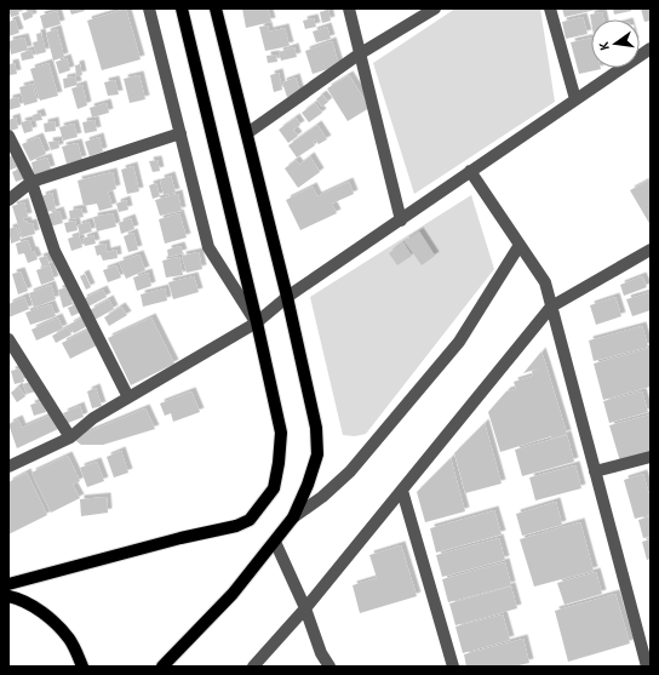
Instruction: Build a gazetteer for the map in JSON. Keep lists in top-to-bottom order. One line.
{"north":"left"}
